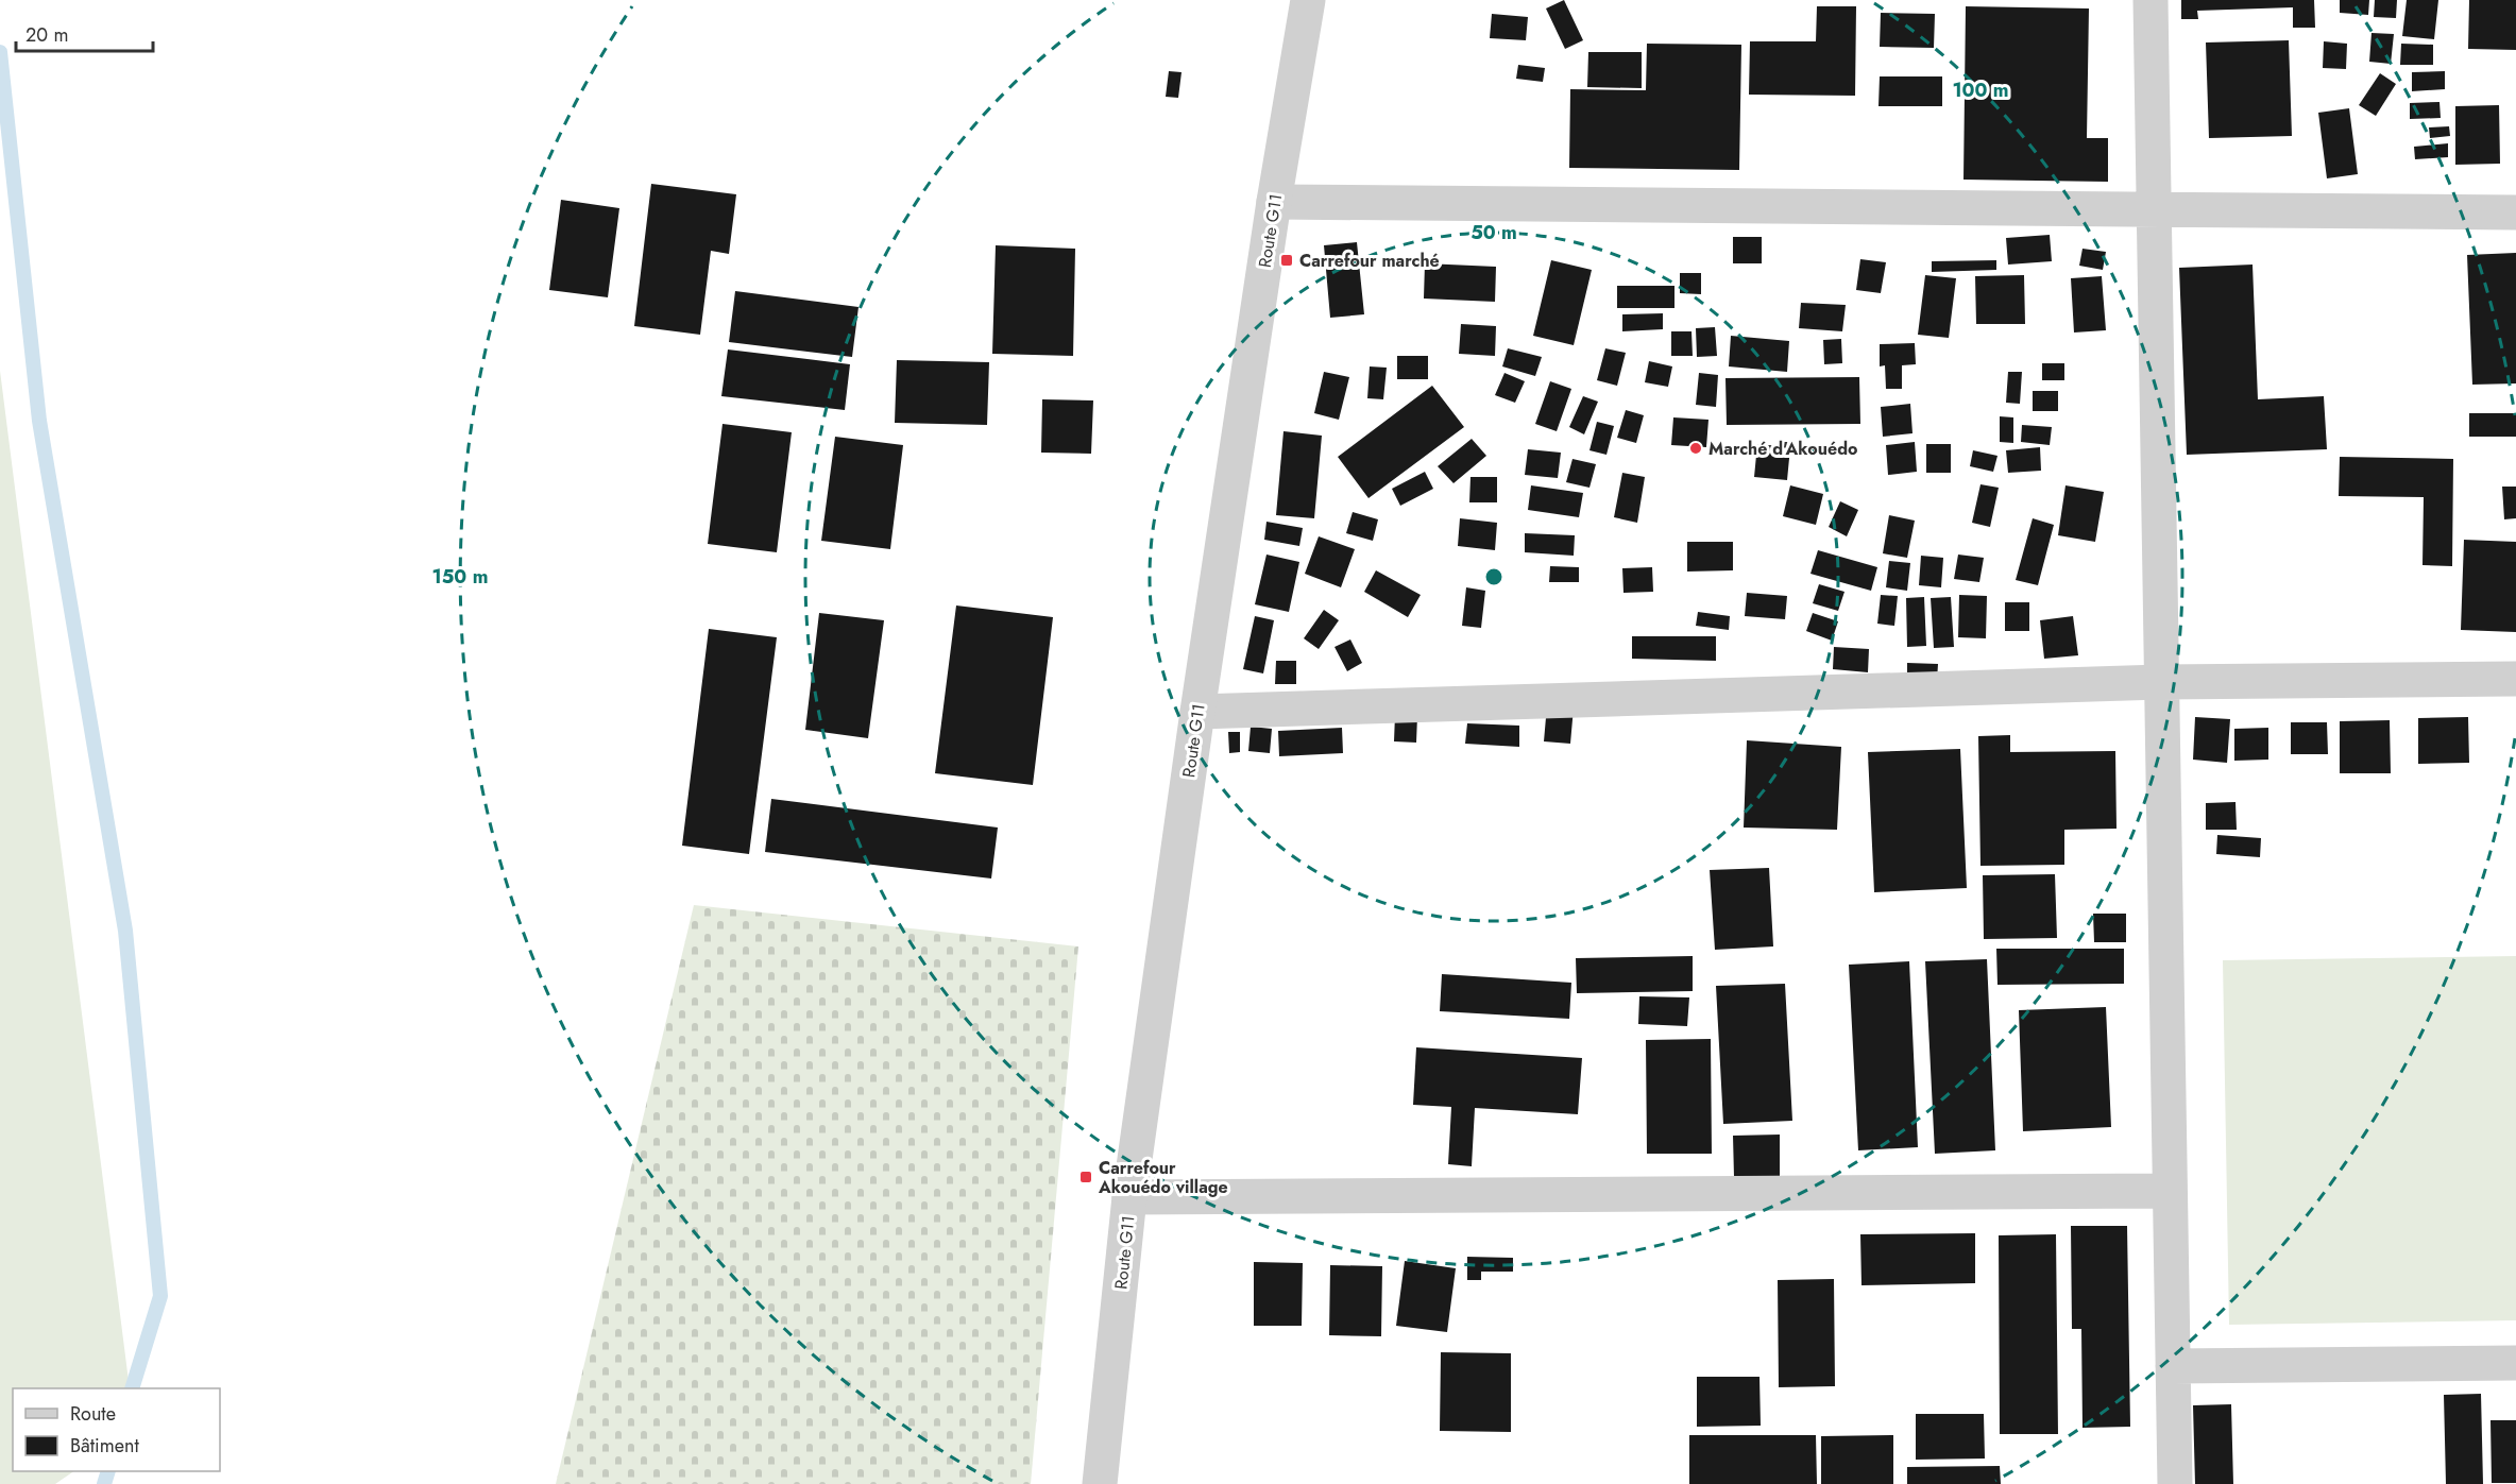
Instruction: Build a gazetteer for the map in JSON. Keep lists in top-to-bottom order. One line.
{"streets":{"street":["Route G11"]},"places":{"transit":["Carrefour marché","Carrefour Akouédo village"],"other":["Marché d'Akouédo"]},"legend":["Route","Bâtiment"],"scale_bar":"20 m","rings":["100 m","50 m","150 m"]}
